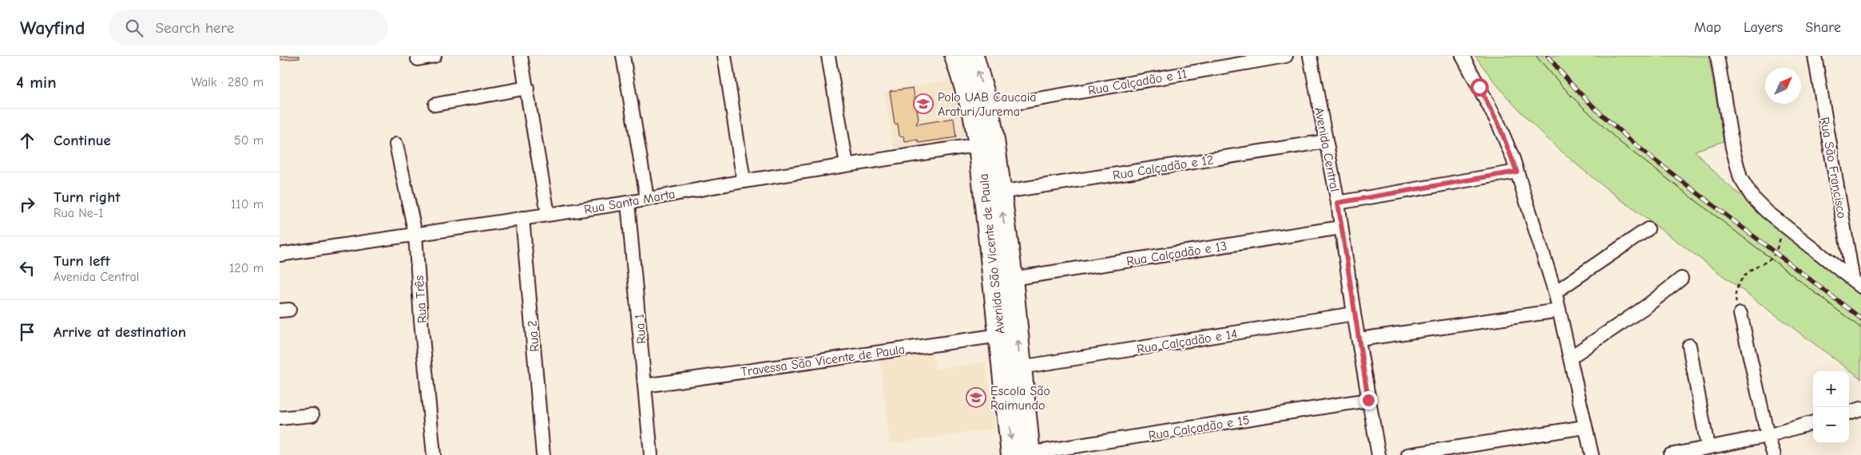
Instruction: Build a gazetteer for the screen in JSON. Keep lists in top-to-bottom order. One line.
{"streets":{"main road":["Avenida São Vicente de Paula"],"street":["Rua Calçadão e 11","Avenida Central","Rua Calçadão e 12","Rua São Francisco","Rua Santa Marta","Rua Calçadão e 13","Rua Três","Rua 1","Rua 2","Rua Calçadão e 14","Travessa São Vicente de Paula","Rua Calçadão e 15"]},"crossings":[["Rua Calçadão e 11","Avenida São Vicente de Paula"],["Avenida Central","Rua Calçadão e 12"],["Avenida Central","Rua Calçadão e 13"],["Avenida Central","Rua Calçadão e 14"],["Avenida Central","Rua Calçadão e 15"],["Rua Calçadão e 12","Avenida São Vicente de Paula"],["Rua Santa Marta","Avenida São Vicente de Paula"],["Rua Santa Marta","Rua Três"],["Rua Santa Marta","Rua 1"],["Rua Santa Marta","Rua 2"],["Rua Calçadão e 13","Avenida São Vicente de Paula"],["Avenida São Vicente de Paula","Rua Calçadão e 14"],["Avenida São Vicente de Paula","Travessa São Vicente de Paula"],["Avenida São Vicente de Paula","Rua Calçadão e 15"],["Rua 1","Travessa São Vicente de Paula"]],"places":{"school or university":["Polo UAB Caucaia Araturi/Jurema","Escola São Raimundo"]},"north":"top right","page":{"header":"Wayfind","search":"Search here","nav":["Map","Layers","Share"],"heading":["4 min","Walk · 280 m"],"list":[["Continue","50 m"],["Turn right","Rua Ne-1","110 m"],["Turn left","Avenida Central","120 m"],"Arrive at destination"],"map_buttons":["+","−"]}}
